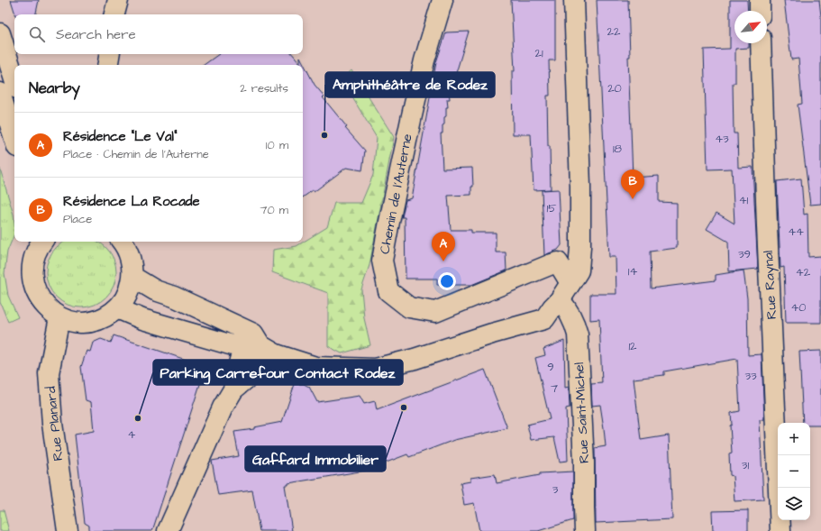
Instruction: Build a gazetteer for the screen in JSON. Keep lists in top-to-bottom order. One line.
{"streets":{"street":["Chemin de l'Auterne","Rue Raynal","Rue Saint-Michel","Rue Planard"]},"places":["Amphithéâtre de Rodez","Gaffard Immobilier","Parking Carrefour Contact Rodez"],"house_numbers":["22","21","20","43","18","41","15","44","39","14","42","40","12","9","33","7","4","31","3"],"north":"top right","page":{"search":"Search here","heading":["Nearby","2 results"],"list":[{"mark":"A","name":"Résidence \"Le Val\"","note":"Place · Chemin de l'Auterne","value":"10 m"},{"mark":"B","name":"Résidence La Rocade","note":"Place","value":"70 m"}],"pins":["B","A"],"map_buttons":["+","−"]}}
